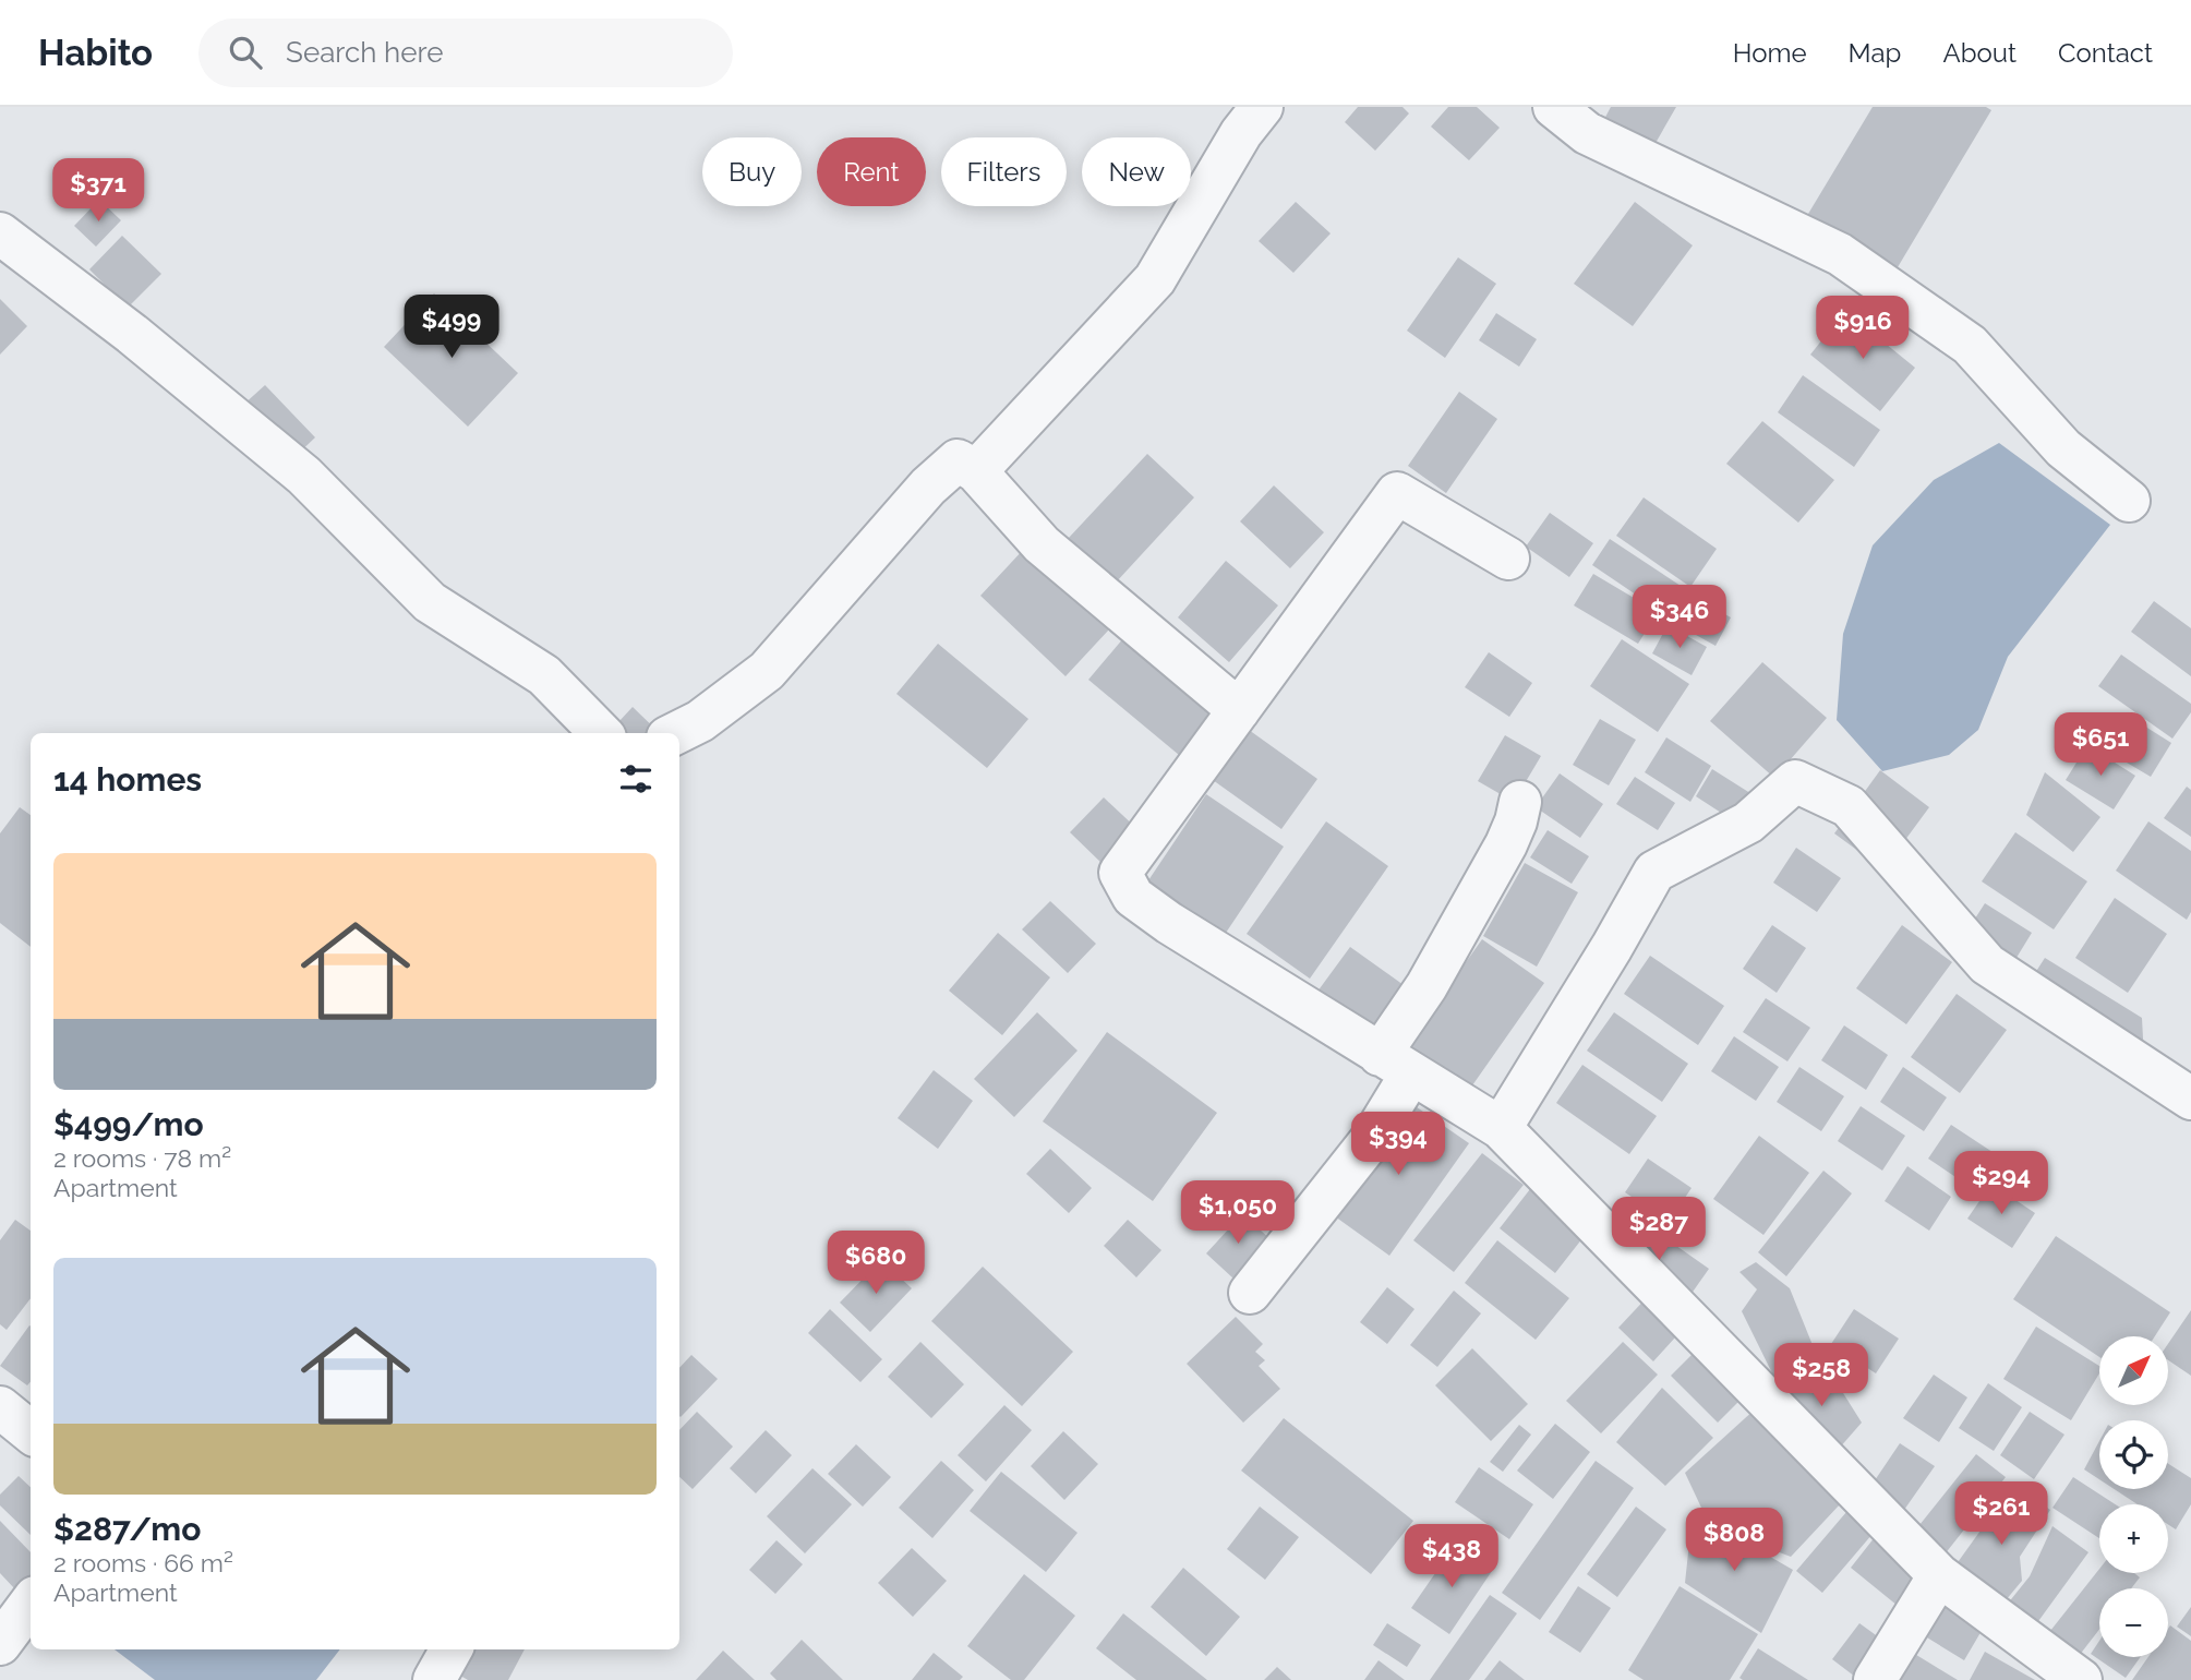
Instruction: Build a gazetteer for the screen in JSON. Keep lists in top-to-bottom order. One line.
{"north":"top right","page":{"header":"Habito","search":"Search here","nav":["Home","Map","About","Contact"],"chip":["Buy","Rent","Filters","New"],"price":["$371","$499","$916","$346","$651","$394","$294","$1,050","$287","$680","$258","$261","$808","$438"],"heading":"14 homes","list":[{"name":"$499/mo","note":"2 rooms · 78 m² · Apartment"},{"name":"$287/mo","note":"2 rooms · 66 m² · Apartment"}],"map_buttons":["+","−"]}}
